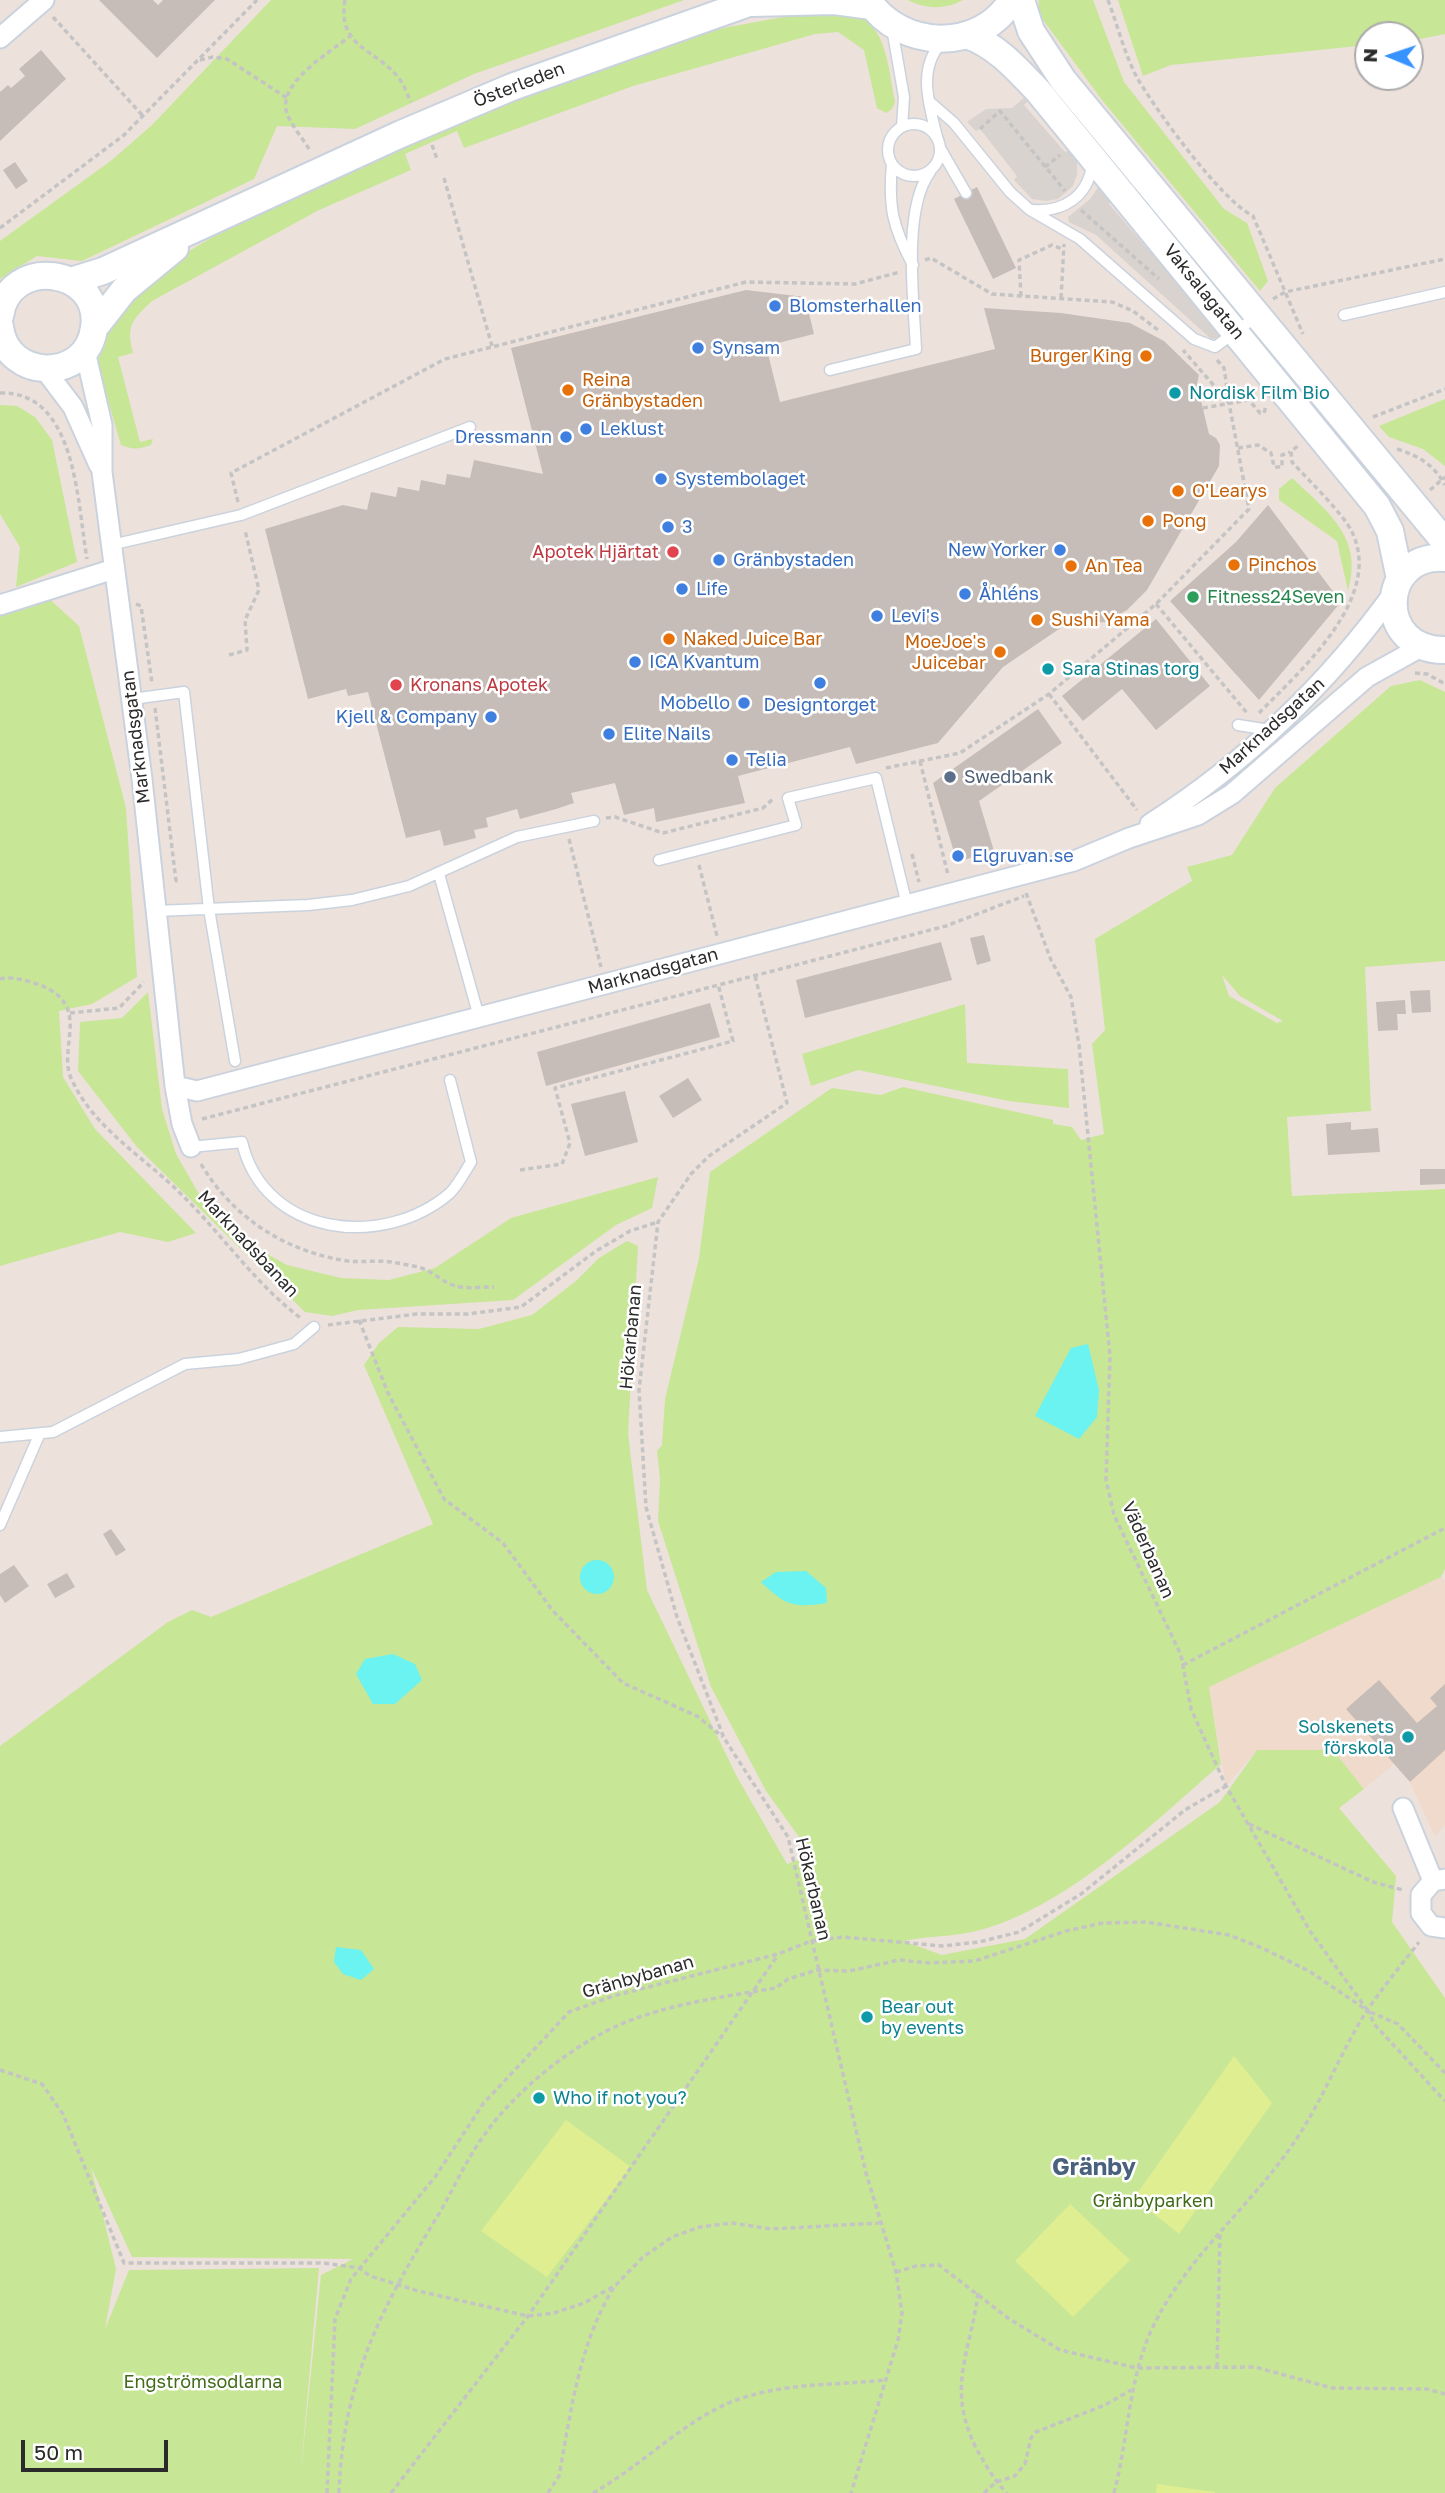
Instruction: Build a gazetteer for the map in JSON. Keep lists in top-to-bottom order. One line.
{"streets":{"main road":["Österleden","Vaksalagatan"],"street":["Marknadsgatan"],"path":["Marknadsbanan","Hökarbanan","Väderbanan","Gränbybanan"]},"crossings":[["Österleden","Vaksalagatan"],["Österleden","Marknadsgatan"],["Vaksalagatan","Marknadsgatan"],["Marknadsgatan","Väderbanan"],["Hökarbanan","Gränbybanan"],["Väderbanan","Gränbybanan"]],"districts":["Gränby"],"parks":["Gränbyparken","Engströmsodlarna"],"places":["Blomsterhallen","Synsam","Burger King","Reina Gränbystaden","Nordisk Film Bio","Leklust","Dressmann","Systembolaget","O'Learys","Pong","3","New Yorker","Apotek Hjärtat","Gränbystaden","Pinchos","An Tea","Life","Åhléns","Fitness24Seven","Levi's","Sushi Yama","Naked Juice Bar","MoeJoe's Juicebar","ICA Kvantum","Sara Stinas torg","Designtorget","Kronans Apotek","Mobello","Kjell & Company","Elite Nails","Telia","Swedbank","Elgruvan.se","Solskenets förskola","Bear out by events","Who if not you?"],"scale_bar":"50 m","north":"left"}
